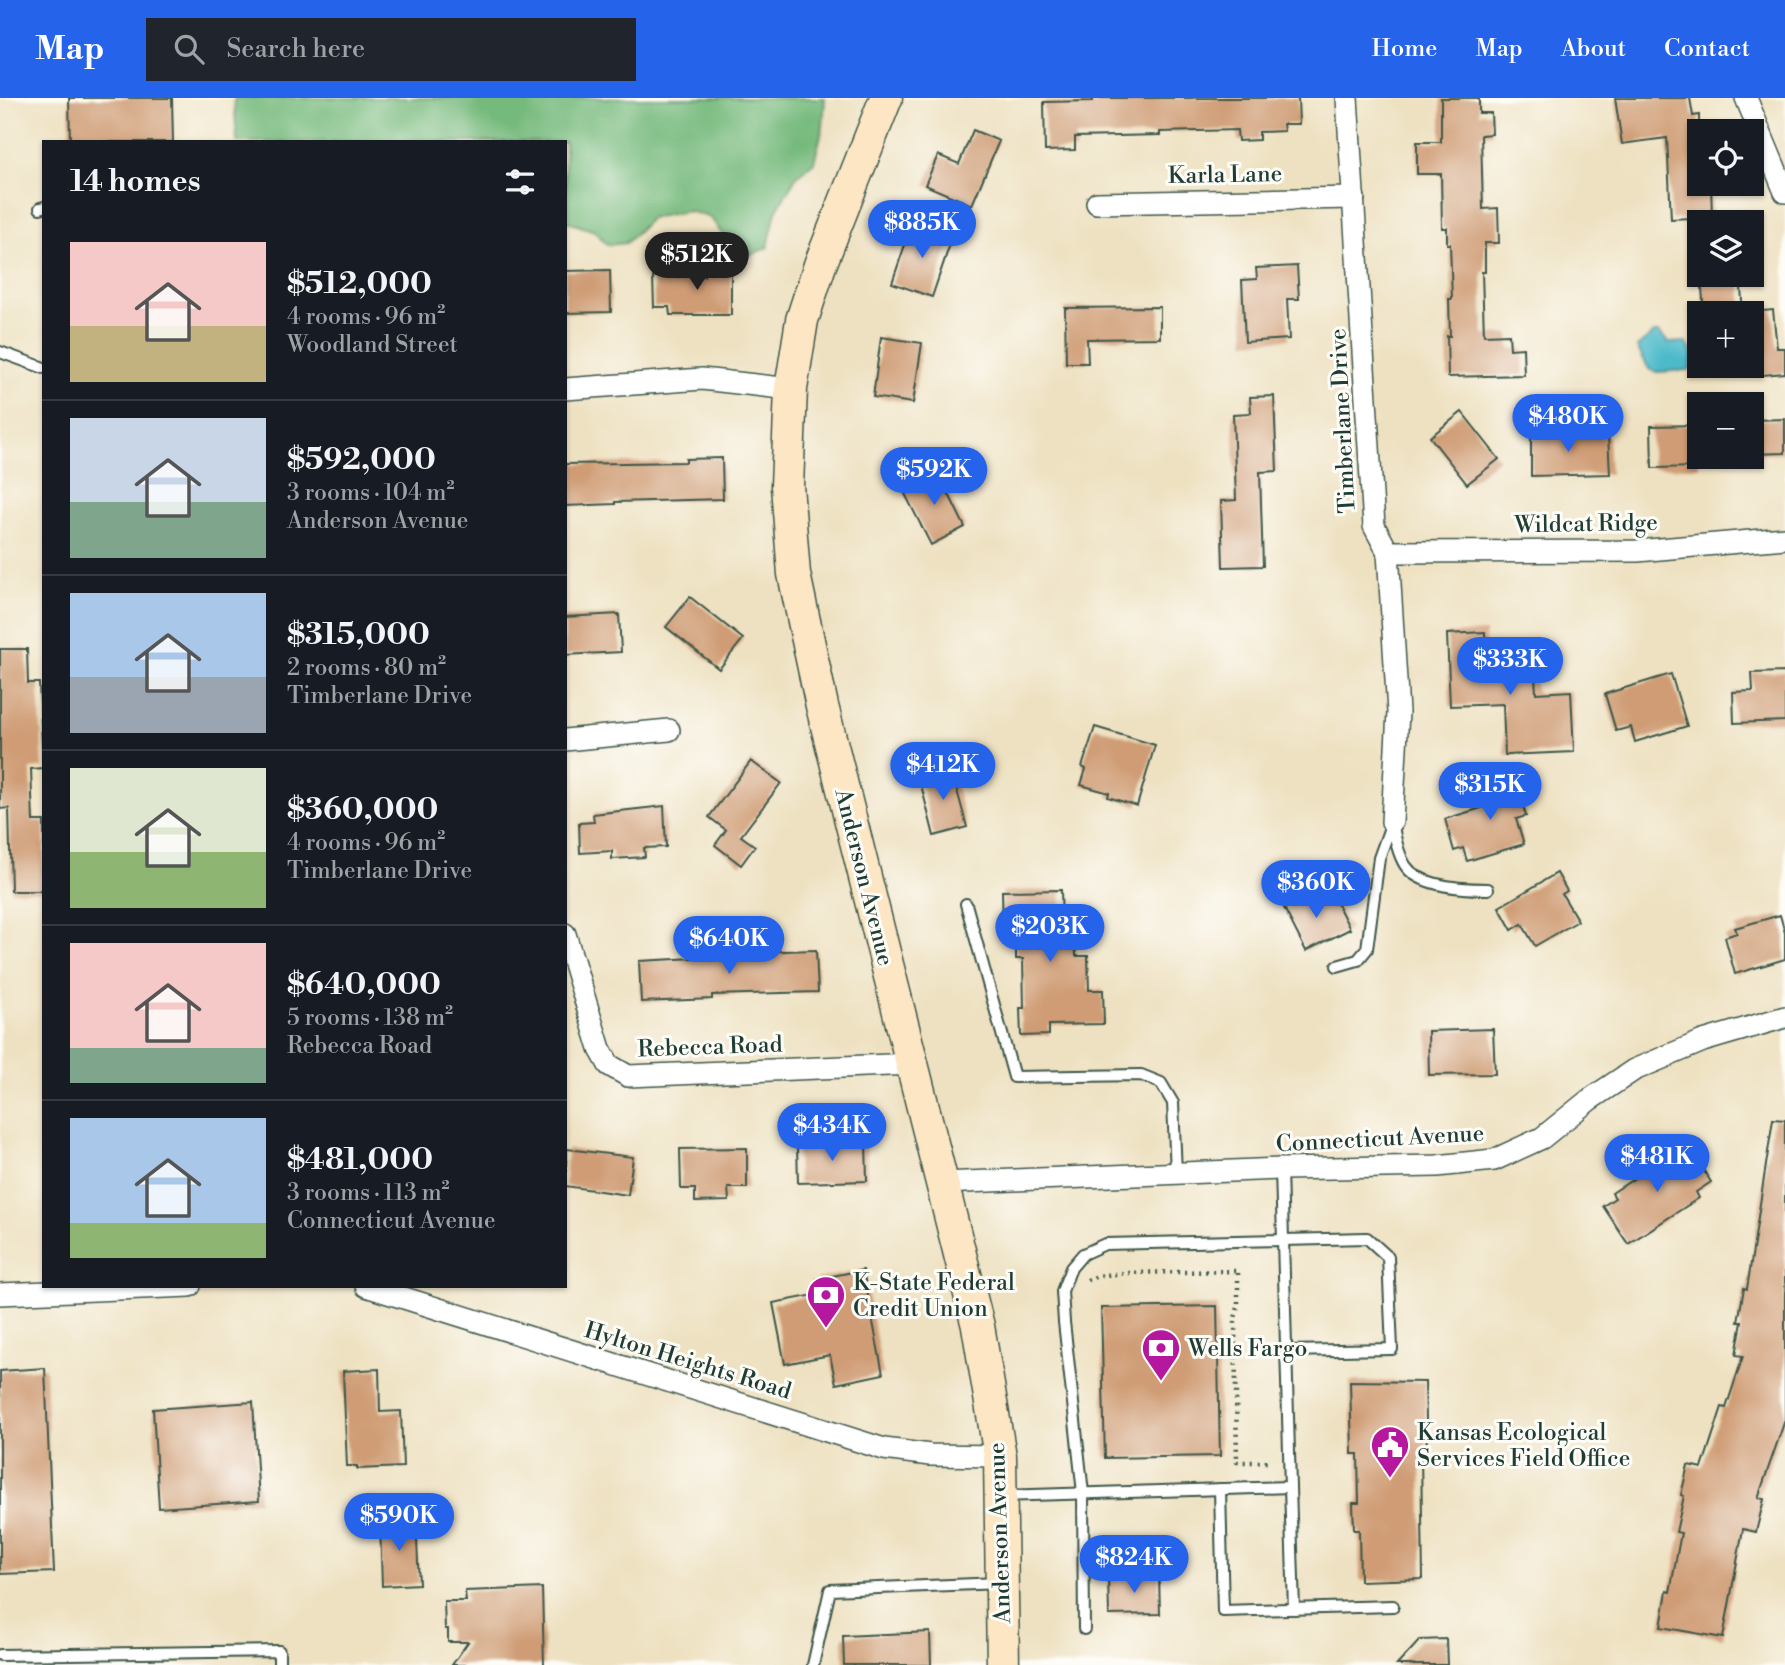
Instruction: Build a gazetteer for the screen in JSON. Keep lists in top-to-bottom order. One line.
{"streets":{"main road":["Anderson Avenue"],"street":["Karla Lane","Timberlane Drive","Wildcat Ridge","Rebecca Road","Connecticut Avenue","Hylton Heights Road"]},"crossings":[["Karla Lane","Timberlane Drive"],["Timberlane Drive","Wildcat Ridge"],["Anderson Avenue","Rebecca Road"],["Anderson Avenue","Connecticut Avenue"],["Anderson Avenue","Hylton Heights Road"]],"places":{"bank":["K-State Federal Credit Union","Wells Fargo"],"public building":["Kansas Ecological Services Field Office"]},"page":{"header":"Map","search":"Search here","nav":["Home","Map","About","Contact"],"map_buttons":["+","−"],"heading":"14 homes","price":["$885K","$512K","$480K","$592K","$333K","$412K","$315K","$360K","$203K","$640K","$434K","$481K","$590K","$824K"],"list":[{"name":"$512,000","note":"4 rooms · 96 m² · Woodland Street"},{"name":"$592,000","note":"3 rooms · 104 m² · Anderson Avenue"},{"name":"$315,000","note":"2 rooms · 80 m² · Timberlane Drive"},{"name":"$360,000","note":"4 rooms · 96 m² · Timberlane Drive"},{"name":"$640,000","note":"5 rooms · 138 m² · Rebecca Road"},{"name":"$481,000","note":"3 rooms · 113 m² · Connecticut Avenue"}]}}
